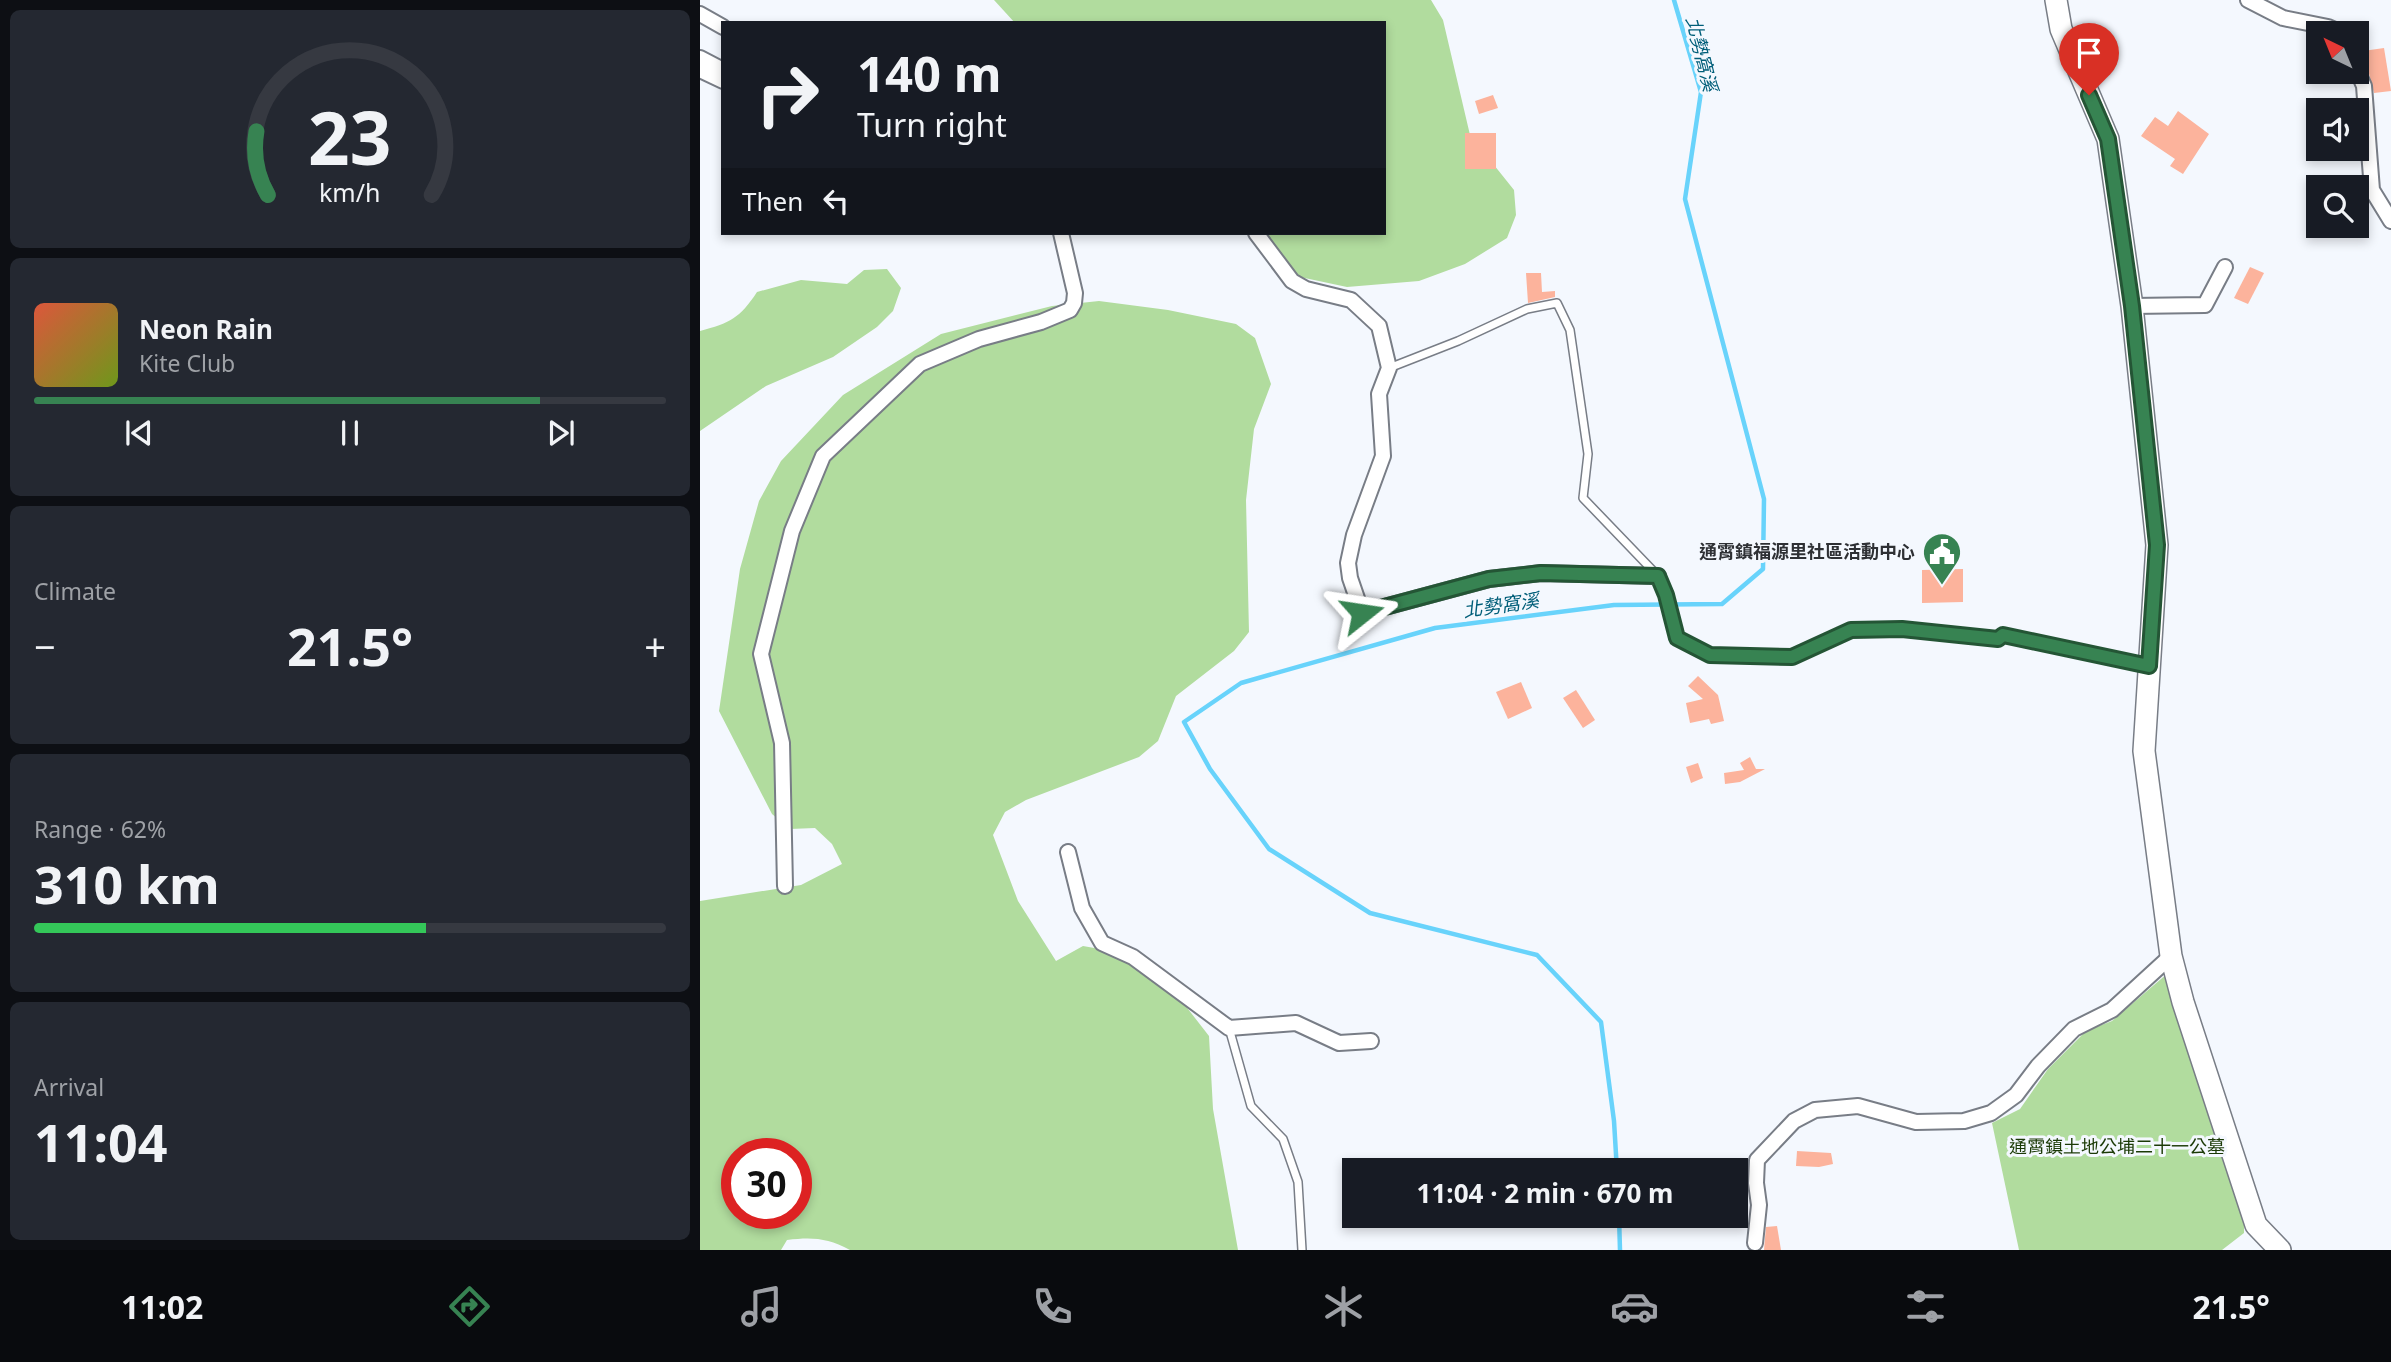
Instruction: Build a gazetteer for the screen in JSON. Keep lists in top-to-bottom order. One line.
{"water":["北勢窩溪"],"parks":["通霄鎮土地公埔二十一公墓"],"places":{"public building":["通霄鎮福源里社區活動中心"]},"north":"top left","page":{"turn":["140 m","Turn right"],"then":"Then","song":["Neon Rain","Kite Club"],"tile":["Climate",["Range · 62%","310 km"],["Arrival","11:04"]],"heat":["−","21.5°","+"],"limit":"30","trip":"11:04 · 2 min · 670 m","tabs":["11:02","21.5°"],"gauge":["23","km/h"]}}
